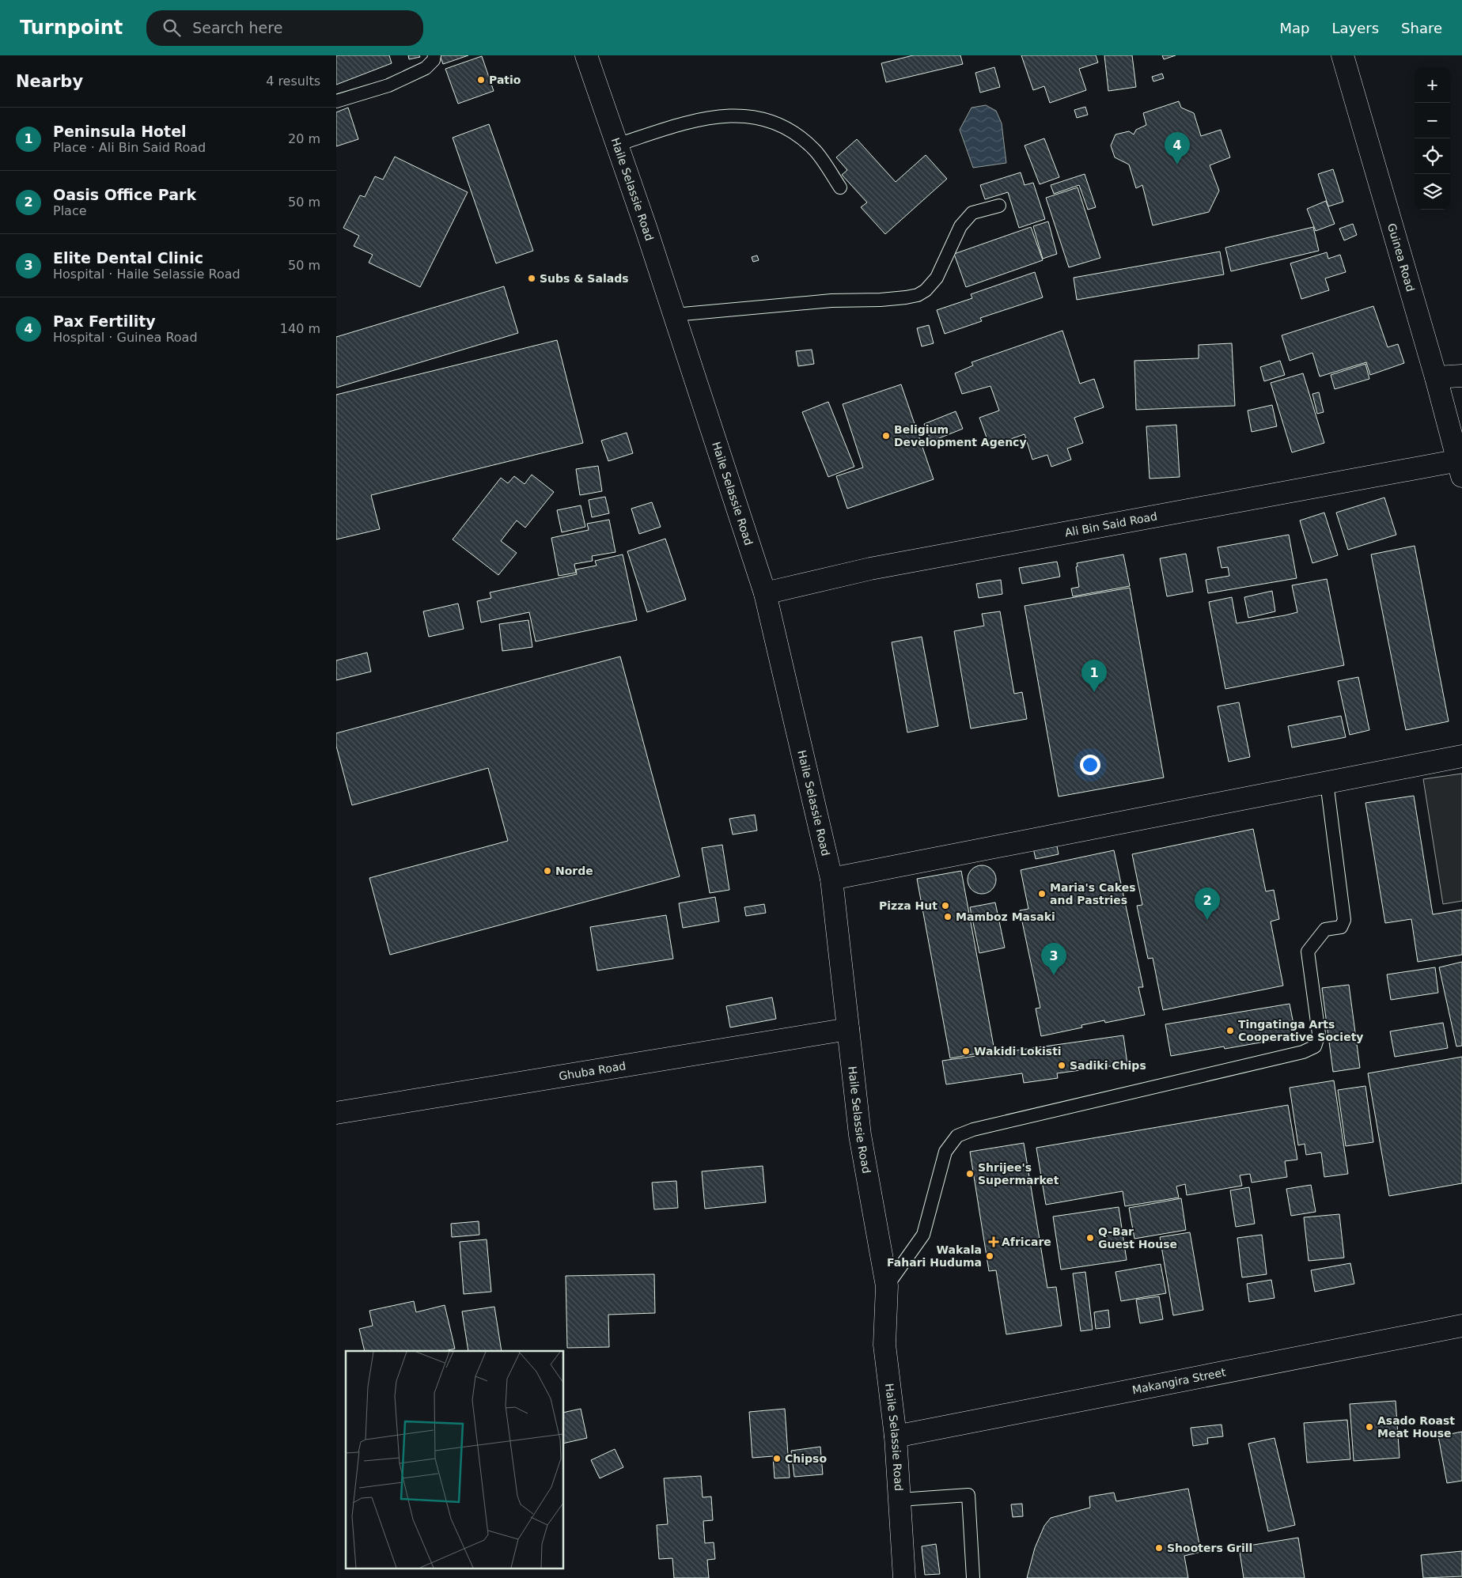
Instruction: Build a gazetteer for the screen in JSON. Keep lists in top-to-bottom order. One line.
{"streets":{"street":["Haile Selassie Road","Guinea Road","Ali Bin Said Road","Ghuba Road","Makangira Street"]},"crossings":[["Haile Selassie Road","Ali Bin Said Road"],["Haile Selassie Road","Ghuba Road"],["Haile Selassie Road","Makangira Street"],["Guinea Road","Ali Bin Said Road"]],"places":{"other":["Patio","Subs & Salads","Beligium Development Agency","Norde","Maria's Cakes and Pastries","Pizza Hut","Mamboz Masaki","Tingatinga Arts Cooperative Society","Wakidi Lokisti","Sadiki Chips","Shrijee's Supermarket","Q-Bar Guest House","Wakala Fahari Huduma","Asado Roast Meat House","Chipso","Shooters Grill"],"health":["Africare"]},"page":{"header":"Turnpoint","search":"Search here","nav":["Map","Layers","Share"],"heading":["Nearby","4 results"],"map_buttons":["+","−"],"list":[{"mark":"1","name":"Peninsula Hotel","note":"Place · Ali Bin Said Road","value":"20 m"},{"mark":"2","name":"Oasis Office Park","note":"Place","value":"50 m"},{"mark":"3","name":"Elite Dental Clinic","note":"Hospital · Haile Selassie Road","value":"50 m"},{"mark":"4","name":"Pax Fertility","note":"Hospital · Guinea Road","value":"140 m"}],"pins":["4","1","2","3"]}}
